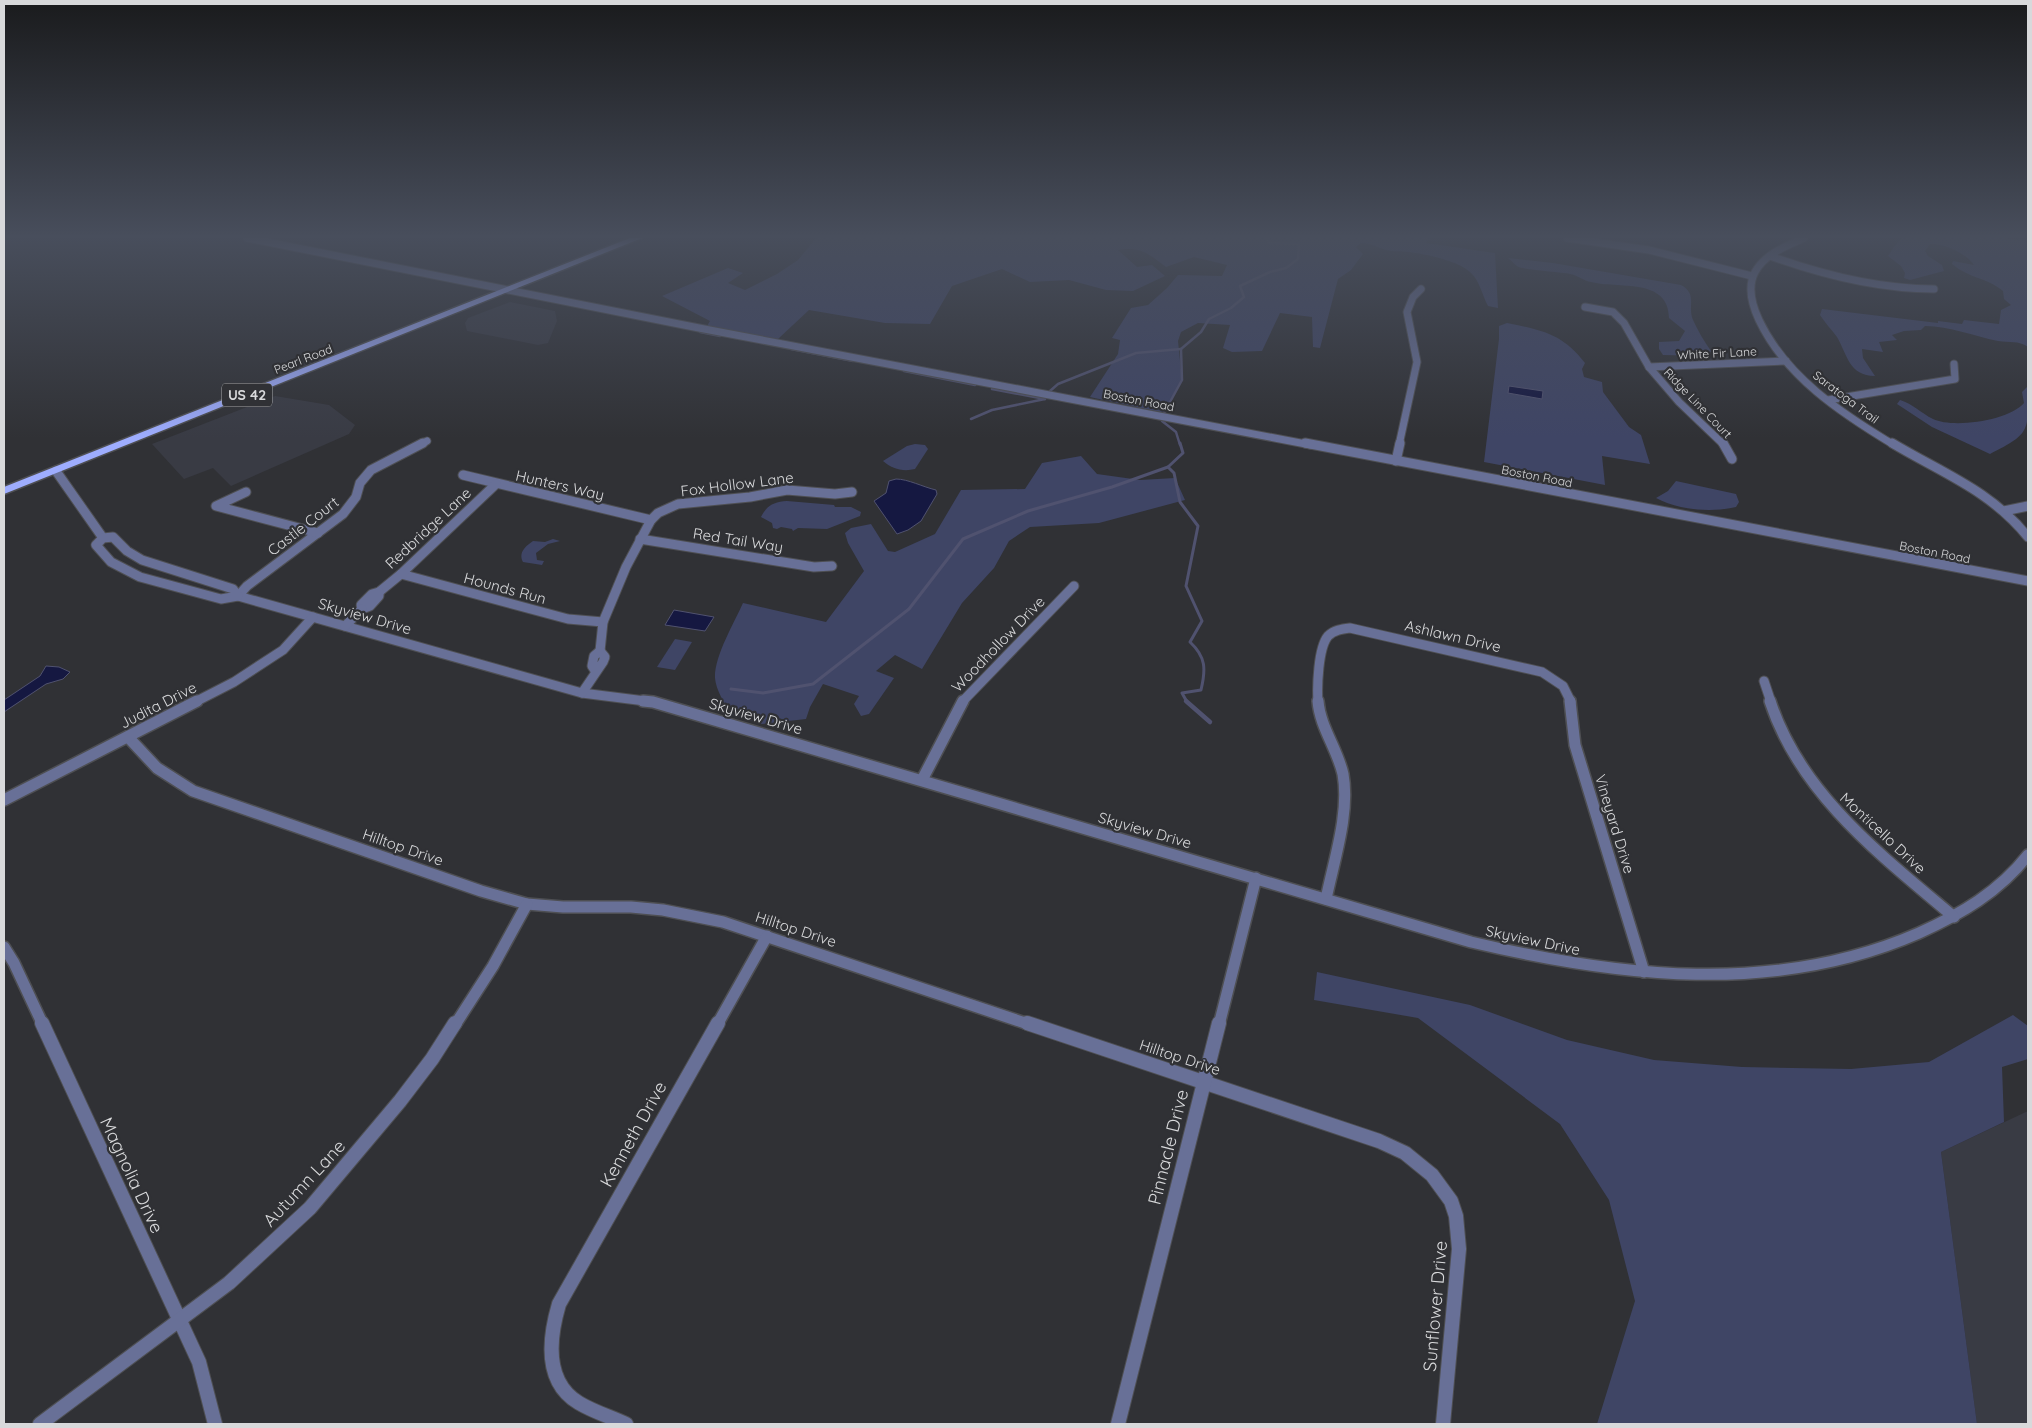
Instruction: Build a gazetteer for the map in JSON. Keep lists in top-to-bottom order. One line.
{"streets":{"main road":["Pearl Road","US 42"],"street":["White Fir Lane","Saratoga Trail","Boston Road","Ridge Line Court","Fox Hollow Lane","Hunters Way","Castle Court","Redbridge Lane","Red Tail Way","Hounds Run","Skyview Drive","Ashlawn Drive","Woodhollow Drive","Judita Drive","Vineyard Drive","Monticello Drive","Hilltop Drive","Kenneth Drive","Pinnacle Drive","Magnolia Drive","Autumn Lane","Sunflower Drive"]},"crossings":[["White Fir Lane","Saratoga Trail"],["White Fir Lane","Ridge Line Court"],["Pearl Road","Skyview Drive"],["Fox Hollow Lane","Hunters Way"],["Fox Hollow Lane","Red Tail Way"],["Fox Hollow Lane","Hounds Run"],["Fox Hollow Lane","Skyview Drive"],["Hunters Way","Redbridge Lane"],["Castle Court","Skyview Drive"],["Redbridge Lane","Hounds Run"],["Redbridge Lane","Skyview Drive"],["Skyview Drive","Ashlawn Drive"],["Skyview Drive","Woodhollow Drive"],["Skyview Drive","Judita Drive"],["Skyview Drive","Vineyard Drive"],["Skyview Drive","Monticello Drive"],["Skyview Drive","Pinnacle Drive"],["Ashlawn Drive","Vineyard Drive"],["Judita Drive","Hilltop Drive"],["Hilltop Drive","Kenneth Drive"],["Hilltop Drive","Pinnacle Drive"],["Hilltop Drive","Autumn Lane"],["Hilltop Drive","Sunflower Drive"],["Magnolia Drive","Autumn Lane"]]}
